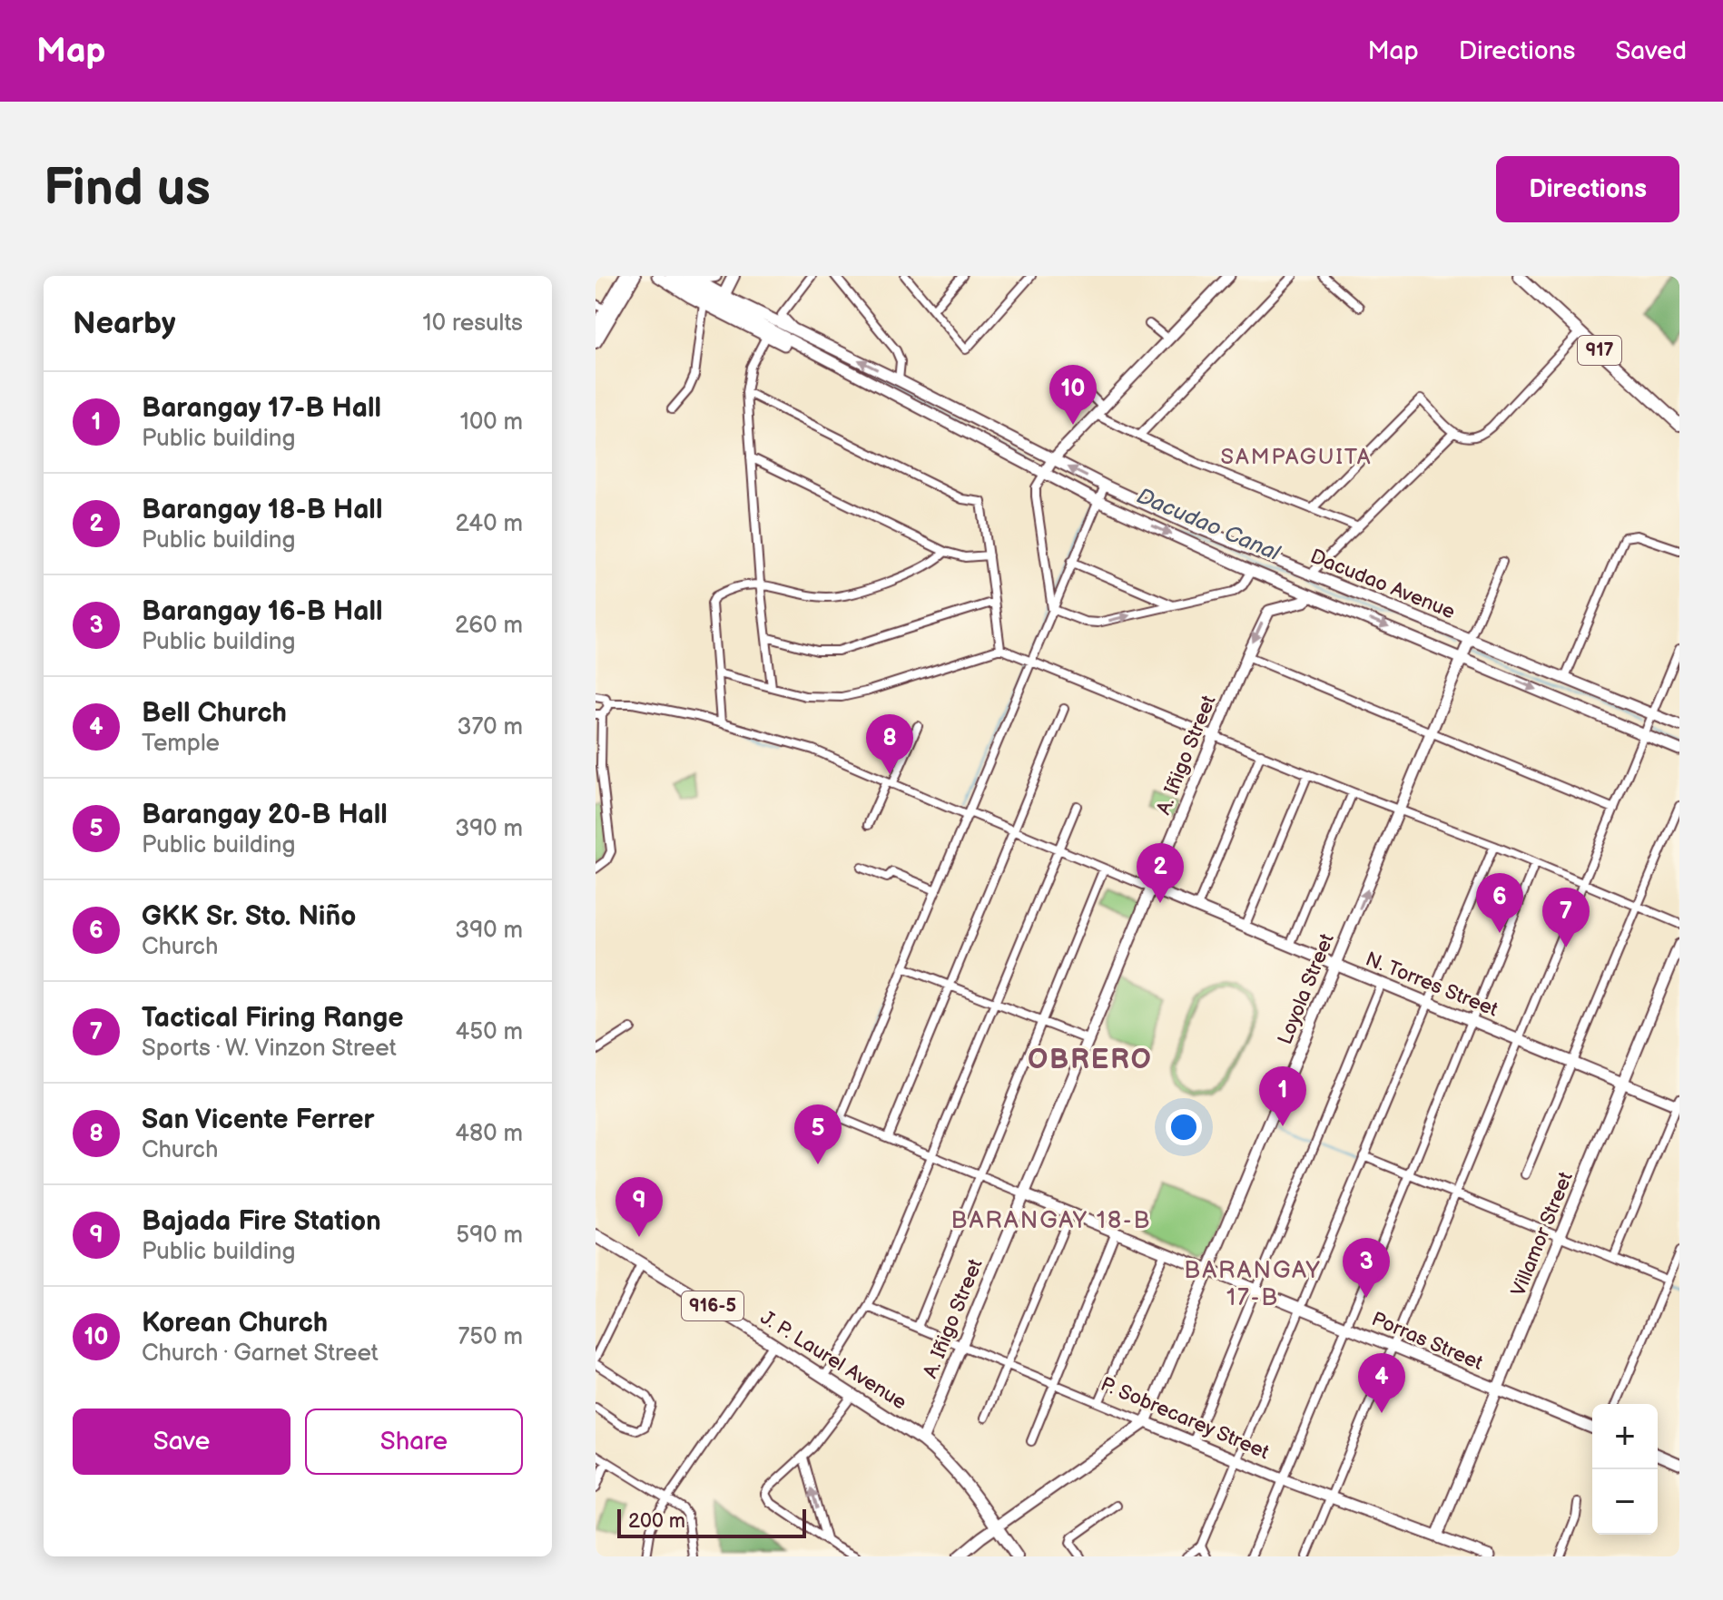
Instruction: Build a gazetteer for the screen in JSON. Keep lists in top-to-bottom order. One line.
{"streets":{"main road":["917","916-5","J. P. Laurel Avenue"],"street":["Dacudao Avenue","A. Iñigo Street","N. Torres Street","Loyola Street","Villamor Street","Porras Street","P. Sobrecarey Street"]},"crossings":[["Dacudao Avenue","A. Iñigo Street"],["Dacudao Avenue","Loyola Street"],["A. Iñigo Street","N. Torres Street"],["A. Iñigo Street","Porras Street"],["A. Iñigo Street","J. P. Laurel Avenue"],["A. Iñigo Street","P. Sobrecarey Street"],["N. Torres Street","Loyola Street"],["N. Torres Street","Villamor Street"],["Loyola Street","Porras Street"],["Loyola Street","P. Sobrecarey Street"],["Villamor Street","Porras Street"],["Villamor Street","P. Sobrecarey Street"]],"districts":["SAMPAGUITA","OBRERO","BARANGAY 18-B","BARANGAY 17-B"],"water":["Dacudao Canal"],"scale_bar":"200 m","page":{"header":"Map","nav":["Map","Directions","Saved"],"buttons":["Directions",["Save","Share"]],"title":"Find us","heading":["Nearby","10 results"],"pins":["10","8","2","6","7","1","5","9","3","4"],"list":[{"mark":"1","name":"Barangay 17-B Hall","note":"Public building","value":"100 m"},{"mark":"2","name":"Barangay 18-B Hall","note":"Public building","value":"240 m"},{"mark":"3","name":"Barangay 16-B Hall","note":"Public building","value":"260 m"},{"mark":"4","name":"Bell Church","note":"Temple","value":"370 m"},{"mark":"5","name":"Barangay 20-B Hall","note":"Public building","value":"390 m"},{"mark":"6","name":"GKK Sr. Sto. Niño","note":"Church","value":"390 m"},{"mark":"7","name":"Tactical Firing Range","note":"Sports · W. Vinzon Street","value":"450 m"},{"mark":"8","name":"San Vicente Ferrer","note":"Church","value":"480 m"},{"mark":"9","name":"Bajada Fire Station","note":"Public building","value":"590 m"},{"mark":"10","name":"Korean Church","note":"Church · Garnet Street","value":"750 m"}],"map_buttons":["+","−"],"scale":"200 m"}}
